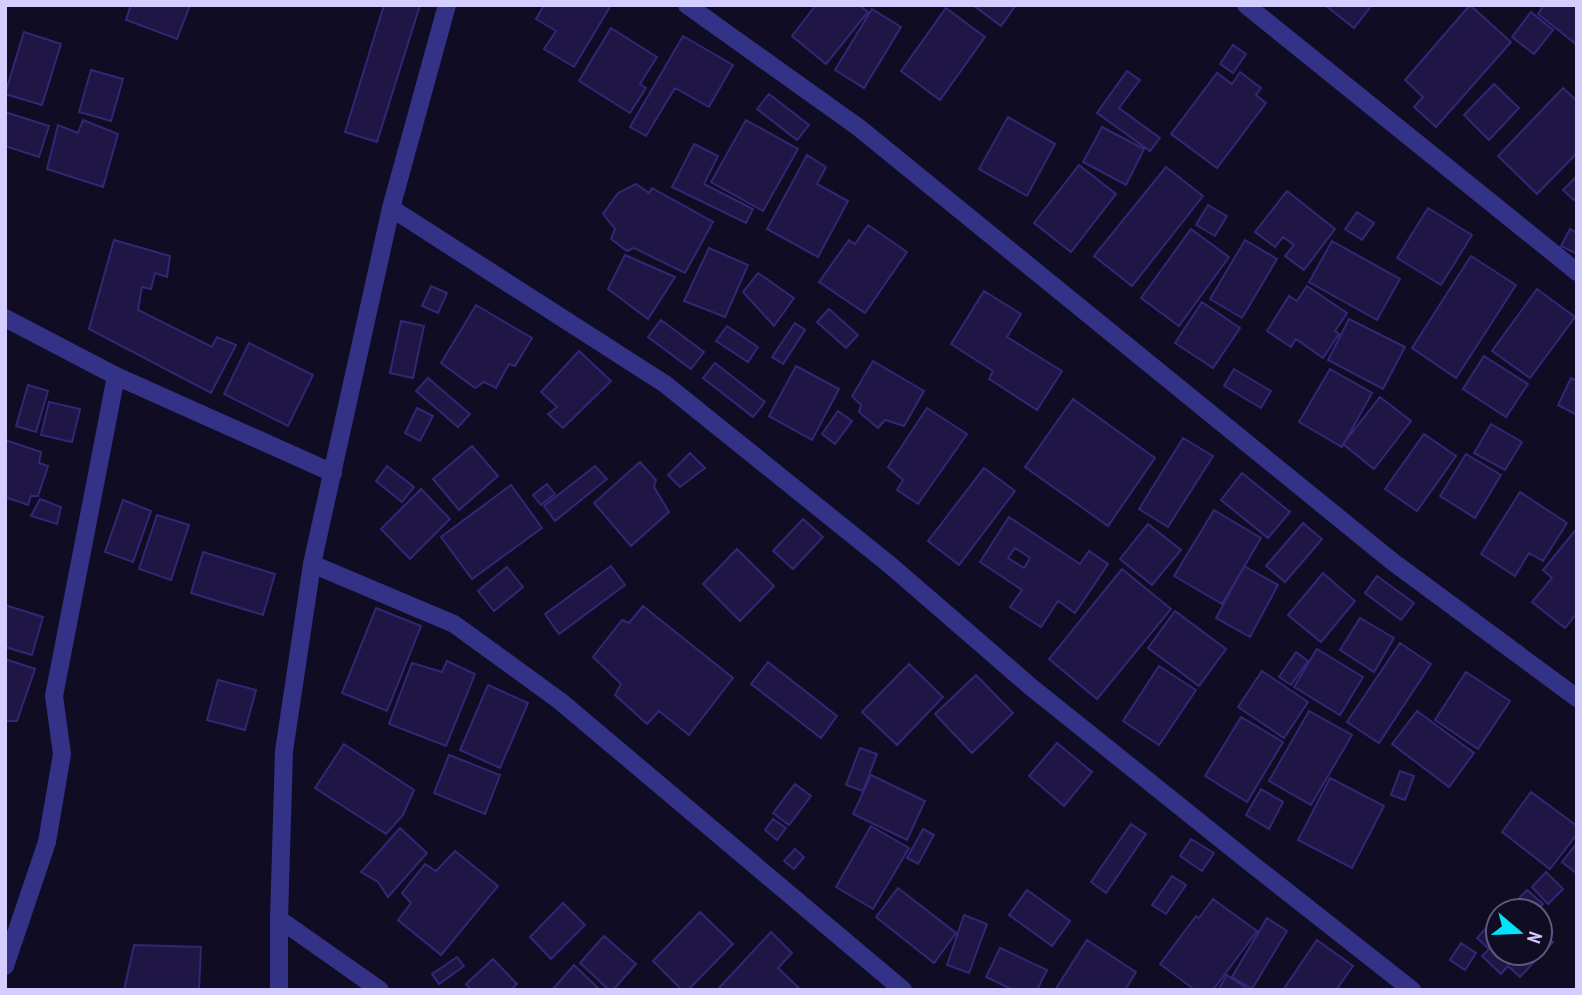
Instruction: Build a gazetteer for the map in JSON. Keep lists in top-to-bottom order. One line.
{"north":"right"}
